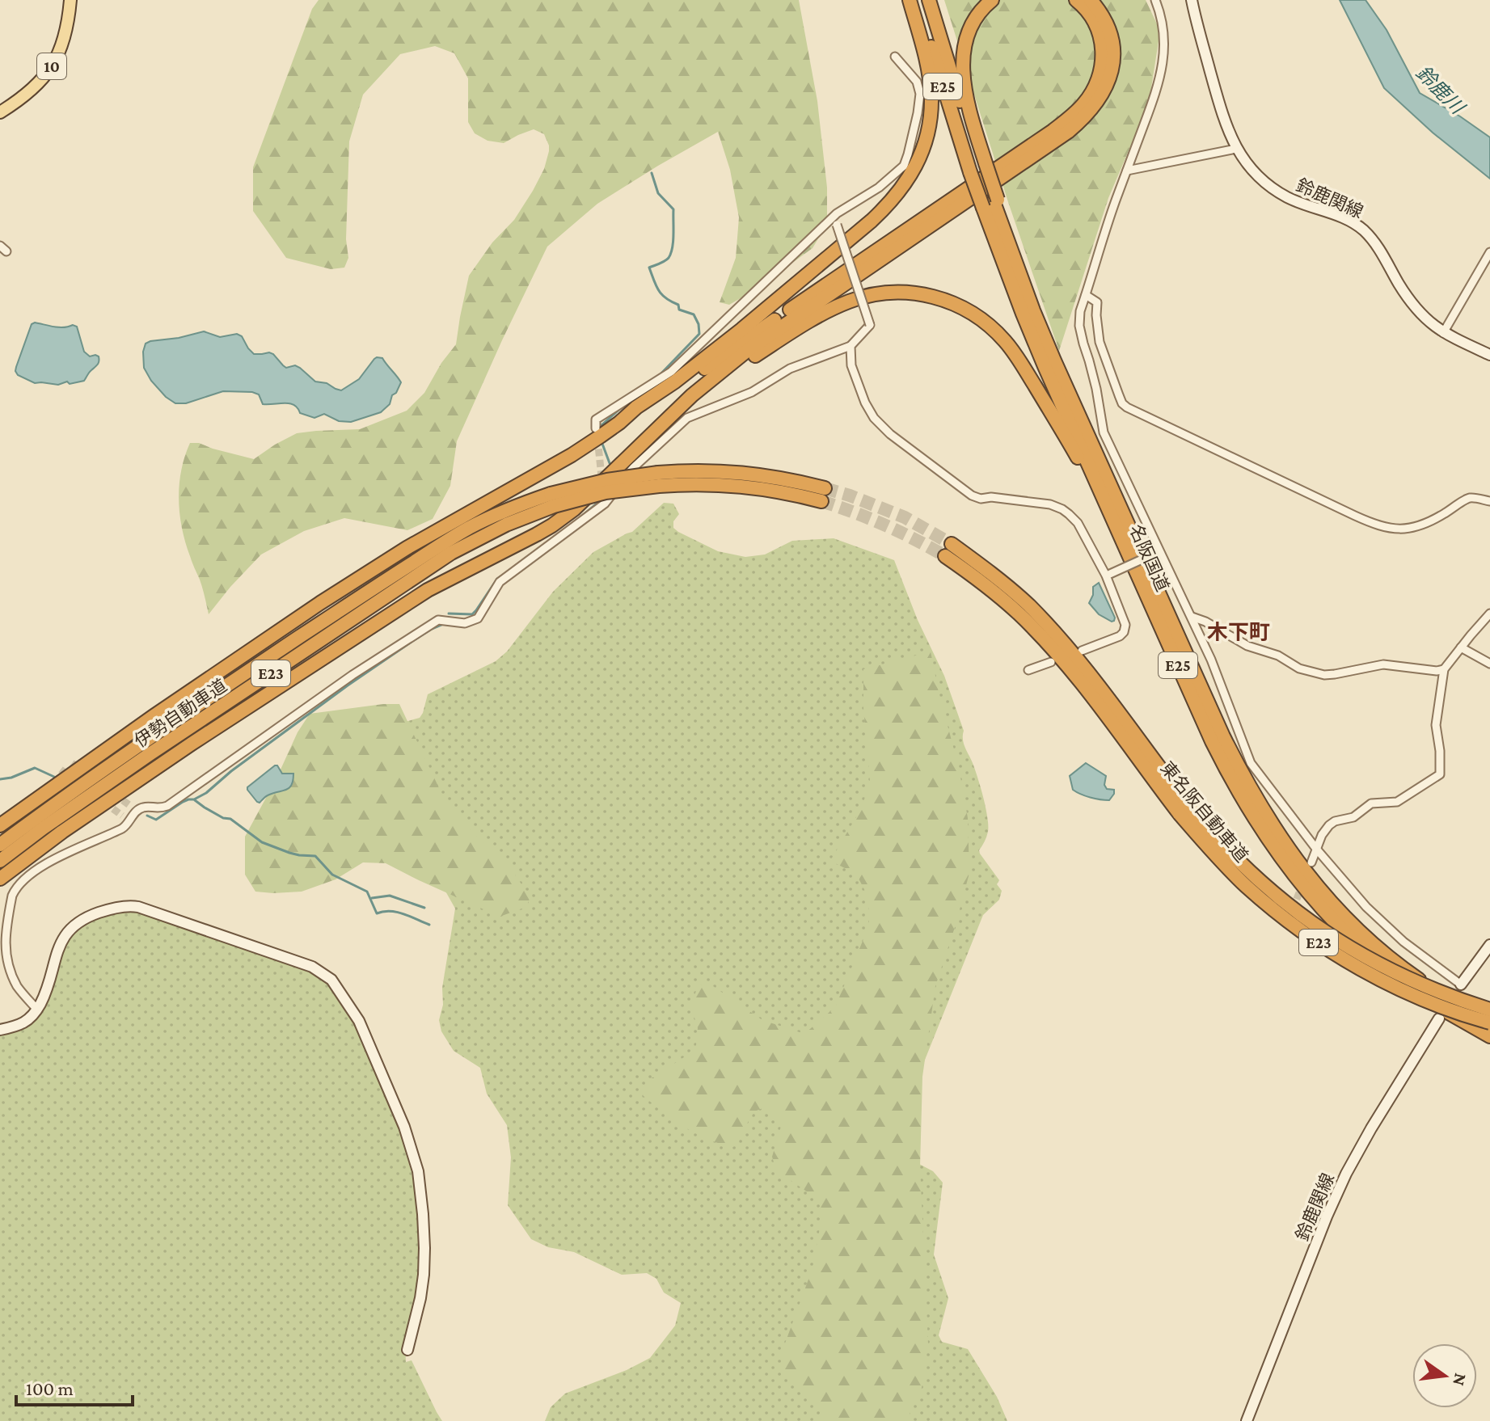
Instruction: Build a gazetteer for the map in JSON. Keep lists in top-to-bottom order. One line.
{"streets":{"highway":["E25","名阪国道","E23","伊勢自動車道","東名阪自動車道"],"main road":["10","鈴鹿関線"]},"crossings":[["名阪国道","東名阪自動車道"],["E23","伊勢自動車道"]],"districts":["木下町"],"water":["鈴鹿川"],"scale_bar":"100 m","north":"right"}
